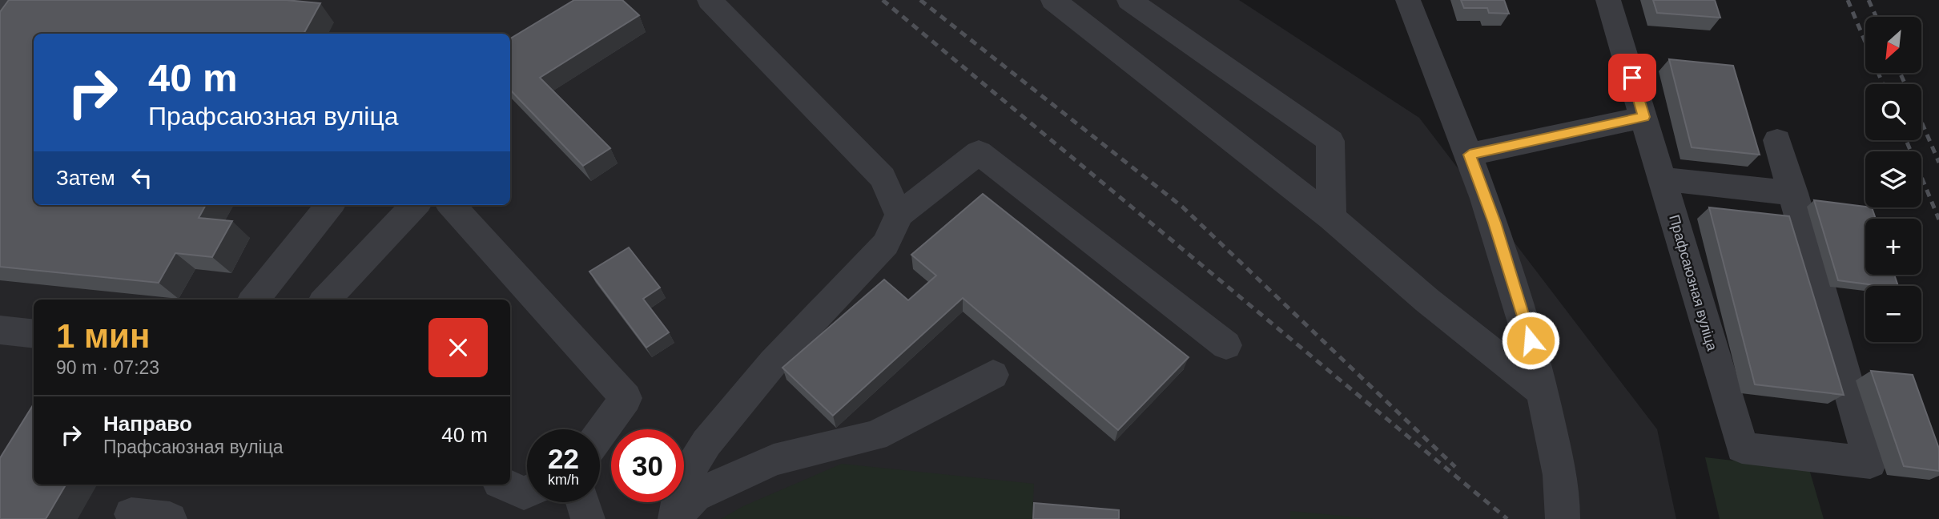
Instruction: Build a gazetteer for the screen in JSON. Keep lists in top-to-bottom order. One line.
{"streets":{"street":["Прафсаюзная вуліца"]},"north":"bottom left","page":{"map_buttons":["+","−"],"turn":["40 m","Прафсаюзная вуліца"],"then":"Затем","heading":["1 мин","90 m · 07:23"],"list":[{"name":"Направо","note":"Прафсаюзная вуліца","value":"40 m"}],"speed":"22 km/h","limit":"30"}}
